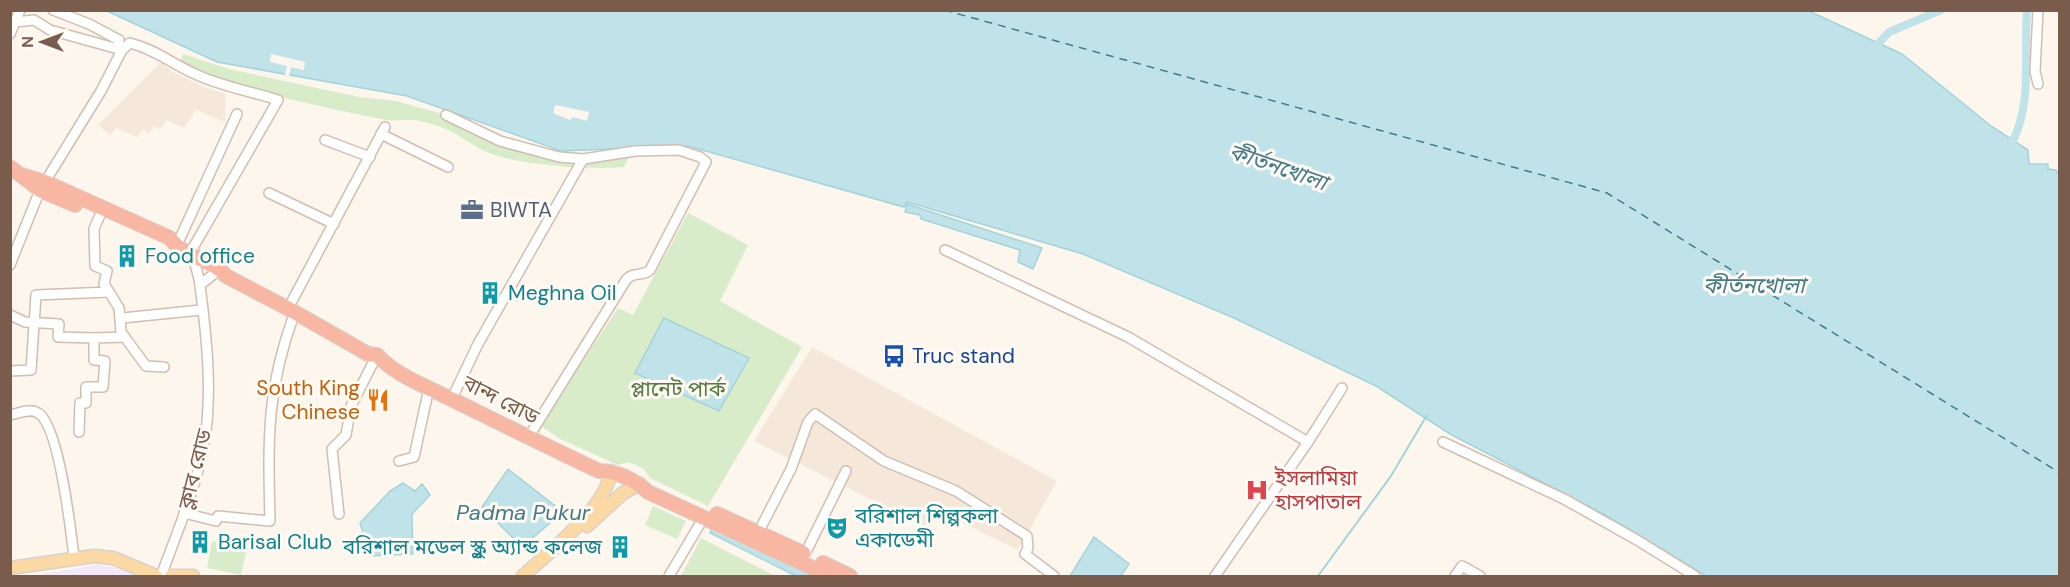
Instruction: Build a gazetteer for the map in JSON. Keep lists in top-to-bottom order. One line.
{"streets":{"highway":["বান্দ রোড"],"street":["ক্লাব রোড"]},"crossings":[["বান্দ রোড","ক্লাব রোড"]],"water":["কীর্তনখোলা","Padma Pukur"],"parks":["প্লানেট পার্ক"],"places":{"office":["BIWTA"],"building":["Food office","Meghna Oil","Barisal Club","বরিশাল মডেল স্কুল অ্যান্ড কলেজ"],"bus stop":["Truc stand"],"restaurant":["South King Chinese"],"hospital":["ইসলামিয়া হাসপাতাল"],"theatre":["বরিশাল শিল্পকলা একাডেমী"]},"north":"left"}
